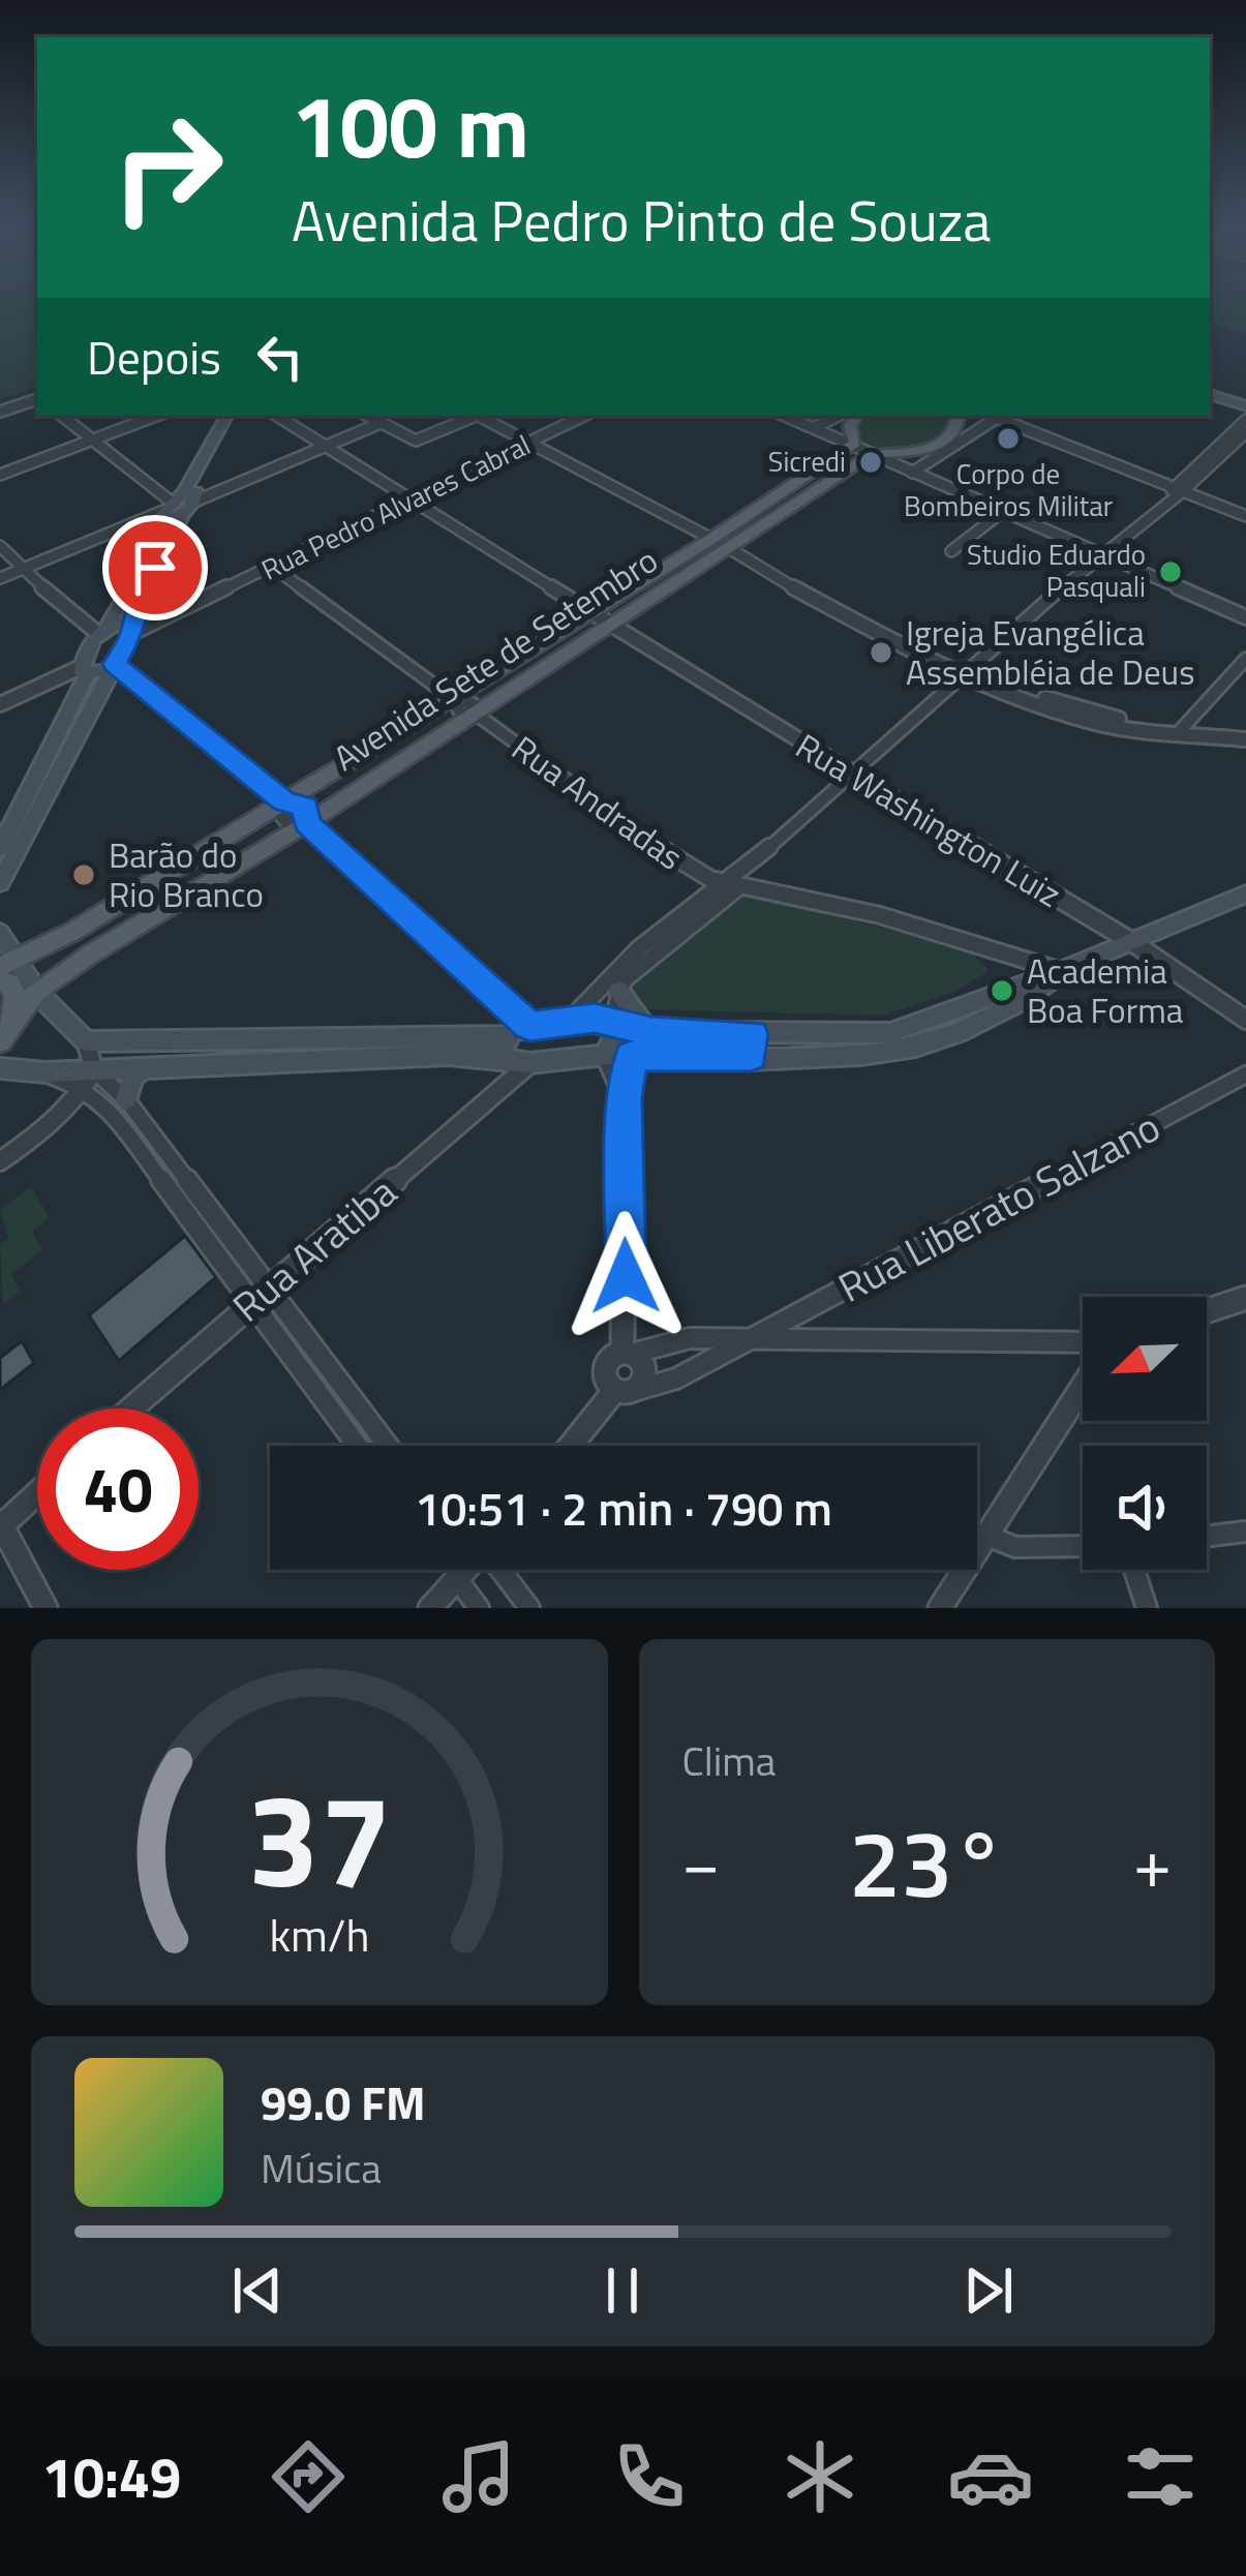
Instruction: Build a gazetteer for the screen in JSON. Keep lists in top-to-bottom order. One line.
{"streets":{"main road":["Avenida Sete de Setembro"],"street":["Rua Pedro Alvares Cabral","Rua Andradas","Rua Washington Luiz","Rua Liberato Salzano","Rua Aratiba"]},"crossings":[["Rua Pedro Alvares Cabral","Rua Andradas"],["Rua Pedro Alvares Cabral","Rua Washington Luiz"],["Avenida Sete de Setembro","Rua Andradas"],["Avenida Sete de Setembro","Rua Washington Luiz"]],"places":["Corpo de Bombeiros Militar","Sicredi","Studio Eduardo Pasquali","Igreja Evangélica Assembléia de Deus","Barão do Rio Branco","Academia Boa Forma"],"north":"bottom left","page":{"turn":["100 m","Avenida Pedro Pinto de Souza"],"then":"Depois","limit":"40","trip":"10:51 · 2 min · 790 m","tile":"Clima","heat":["−","23°","+"],"song":["99.0 FM","Música"],"tabs":"10:49","gauge":["37","km/h"]}}
